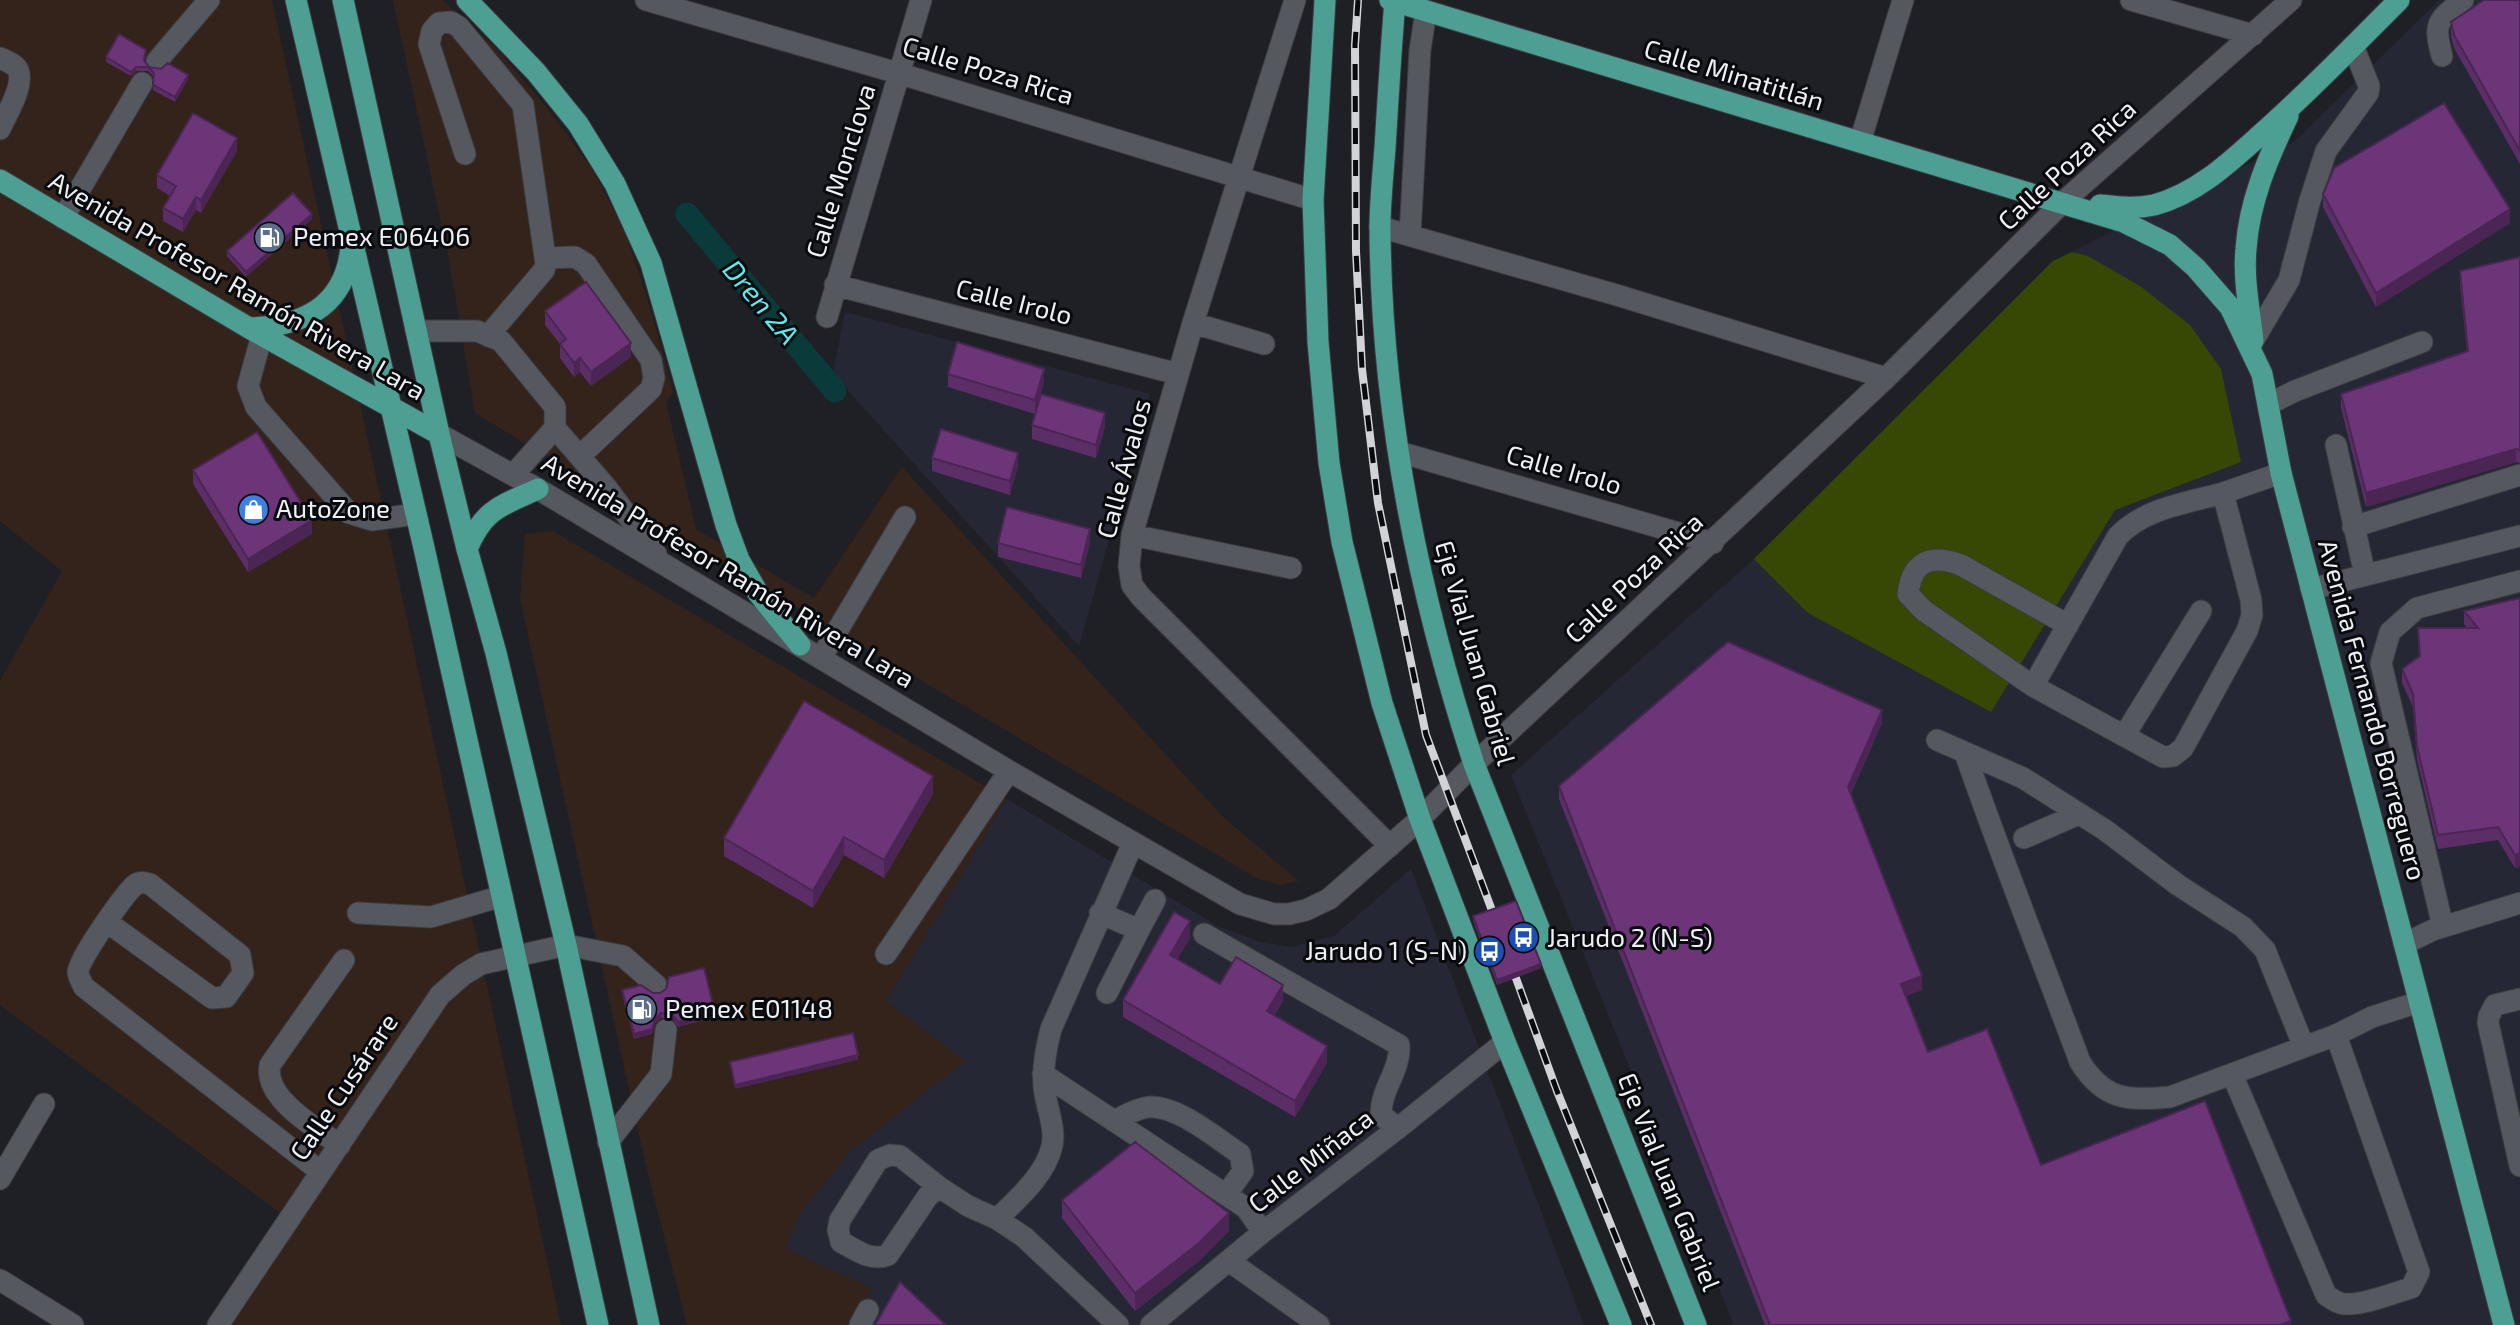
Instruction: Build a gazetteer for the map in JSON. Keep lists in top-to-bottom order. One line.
{"streets":{"main road":["Calle Minatitlán","Avenida Profesor Ramón Rivera Lara","Eje Vial Juan Gabriel","Avenida Fernando Borreguero"],"street":["Calle Poza Rica","Calle Monclova","Calle Irolo","Calle Ávalos","Calle Cusárare","Calle Miñaca"]},"crossings":[["Calle Poza Rica","Calle Minatitlán"],["Calle Poza Rica","Calle Monclova"],["Calle Poza Rica","Avenida Profesor Ramón Rivera Lara"],["Calle Poza Rica","Calle Irolo"],["Calle Poza Rica","Calle Ávalos"],["Calle Poza Rica","Eje Vial Juan Gabriel"],["Calle Poza Rica","Avenida Fernando Borreguero"],["Calle Minatitlán","Eje Vial Juan Gabriel"],["Calle Minatitlán","Avenida Fernando Borreguero"],["Calle Monclova","Calle Irolo"],["Avenida Profesor Ramón Rivera Lara","Calle Ávalos"],["Calle Irolo","Calle Ávalos"],["Calle Irolo","Eje Vial Juan Gabriel"]],"water":["Dren 2A"],"places":{"fuel station":["Pemex E06406","Pemex E01148"],"shop":["AutoZone"],"bus stop":["Jarudo 2 (N-S)","Jarudo 1 (S-N)"]}}
